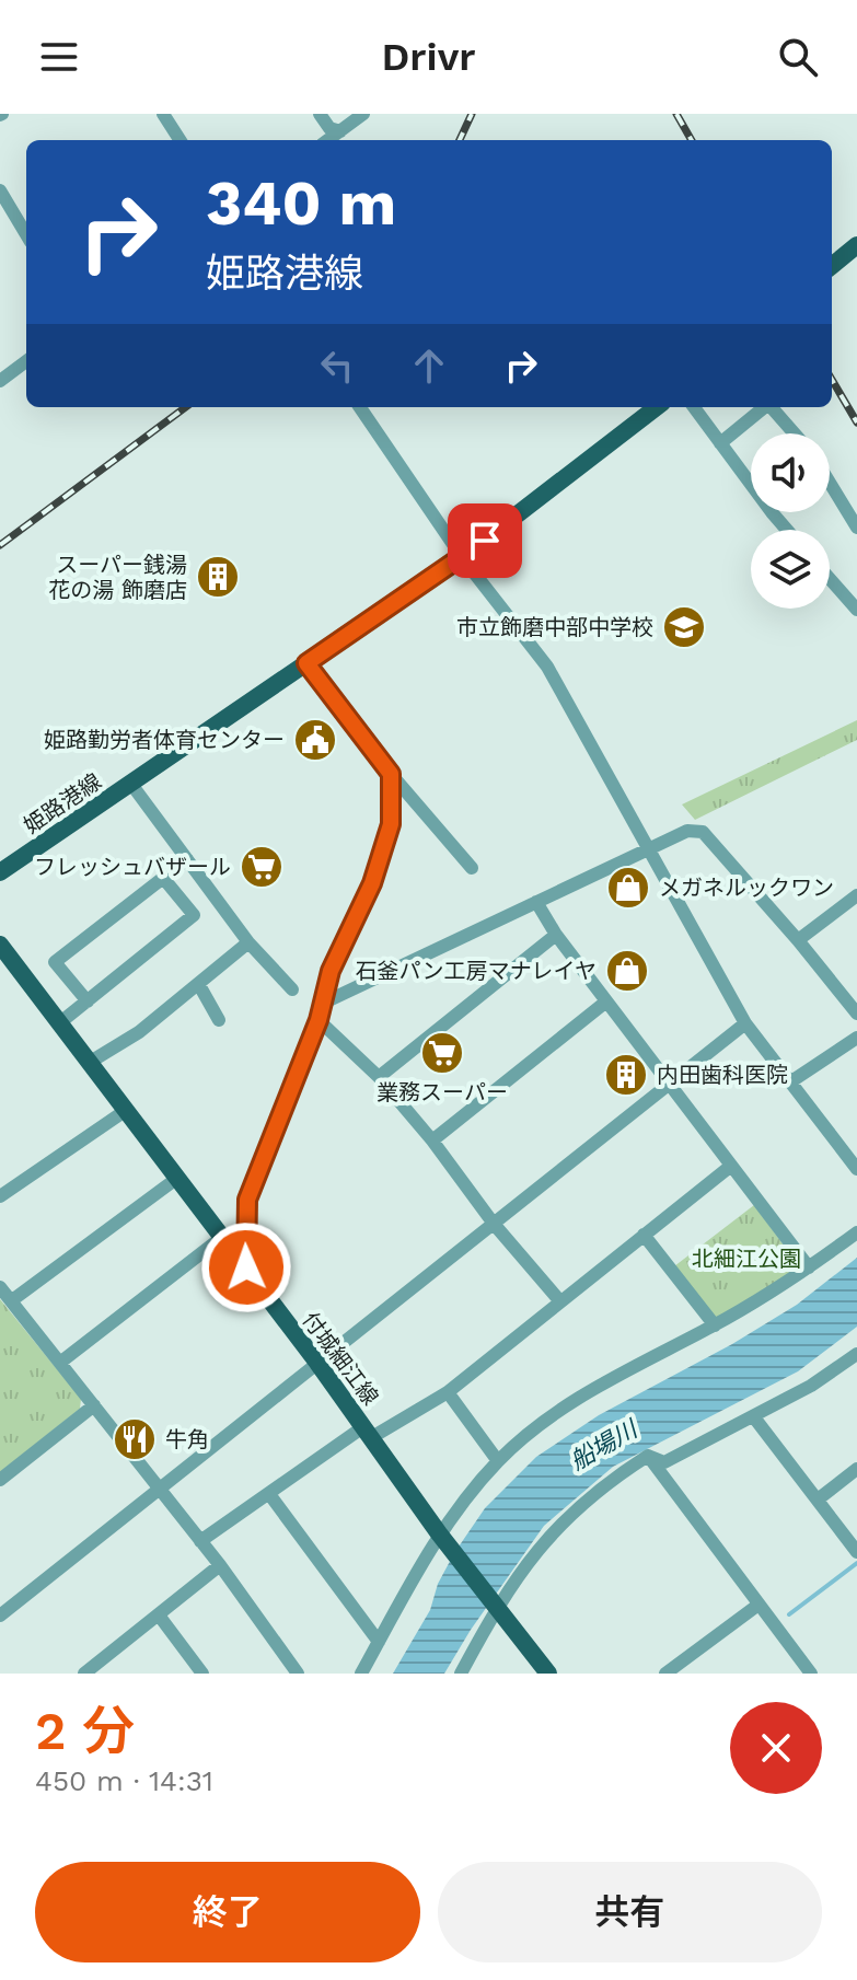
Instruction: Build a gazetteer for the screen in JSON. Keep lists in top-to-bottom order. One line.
{"streets":{"main road":["姫路港線","付城細江線"]},"water":["船場川"],"parks":["北細江公園"],"places":{"building":["スーパー銭湯 花の湯 飾磨店","内田歯科医院"],"school or university":["市立飾磨中部中学校"],"public building":["姫路勤労者体育センター"],"supermarket":["フレッシュバザール","業務スーパー"],"shop":["メガネルックワン","石釜パン工房マナレイヤ"],"restaurant":["牛角"]},"page":{"header":"Drivr","turn":["340 m","姫路港線"],"heading":["2 分","450 m · 14:31"],"buttons":["終了","共有"]}}
